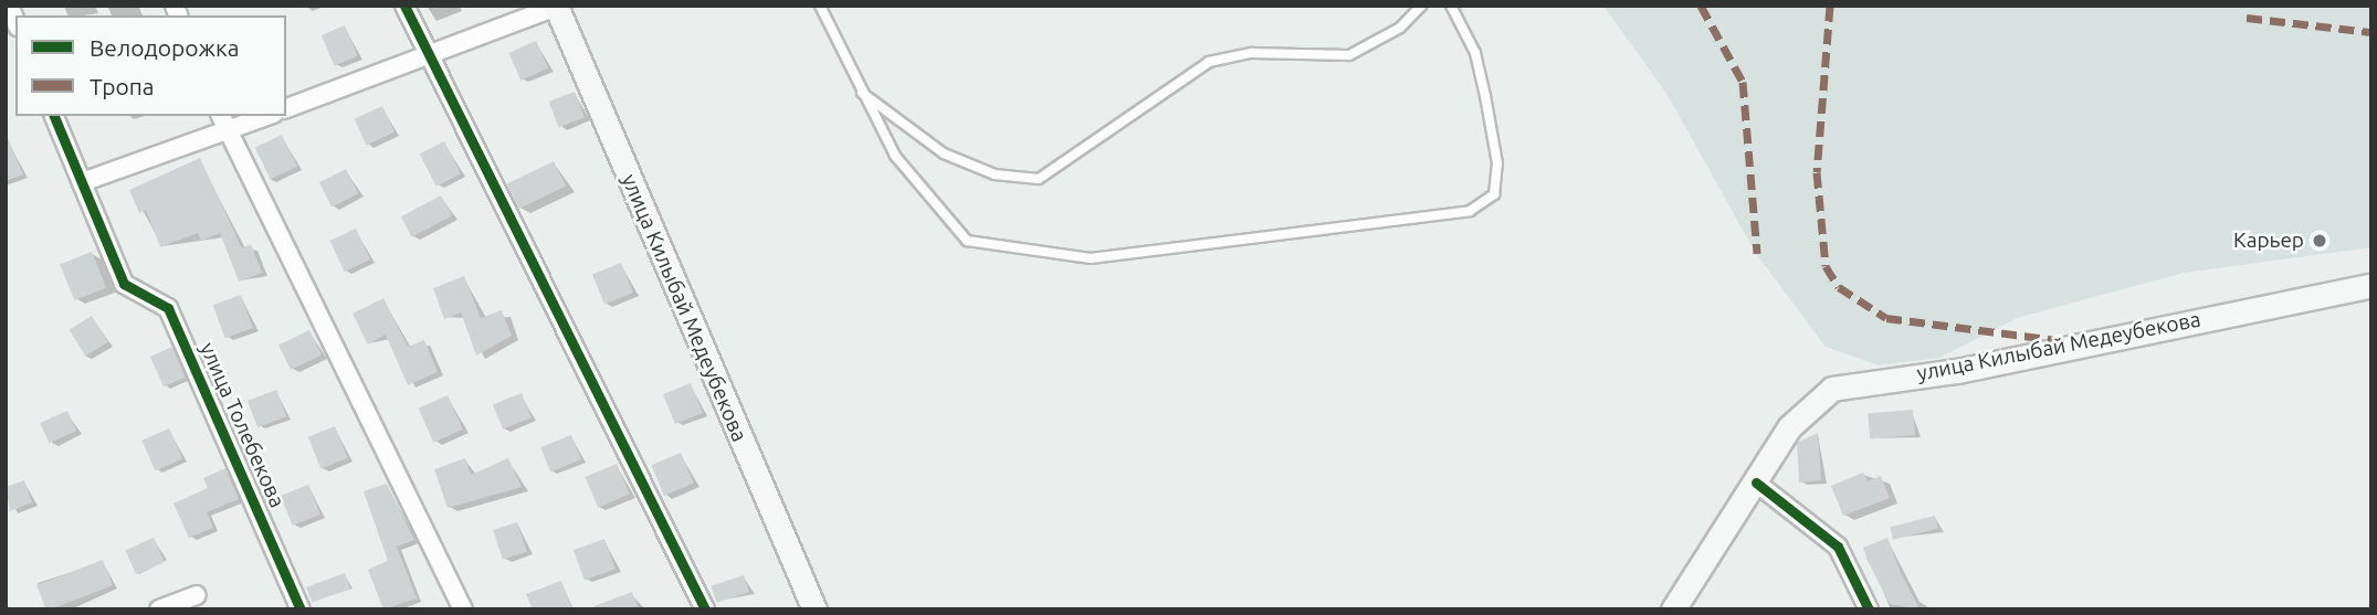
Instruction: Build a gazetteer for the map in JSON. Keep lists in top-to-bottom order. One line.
{"streets":{"main road":["улица Килыбай Медеубекова"],"street":["улица Толебекова"]},"places":["Карьер"],"legend":["Велодорожка","Тропа"]}
